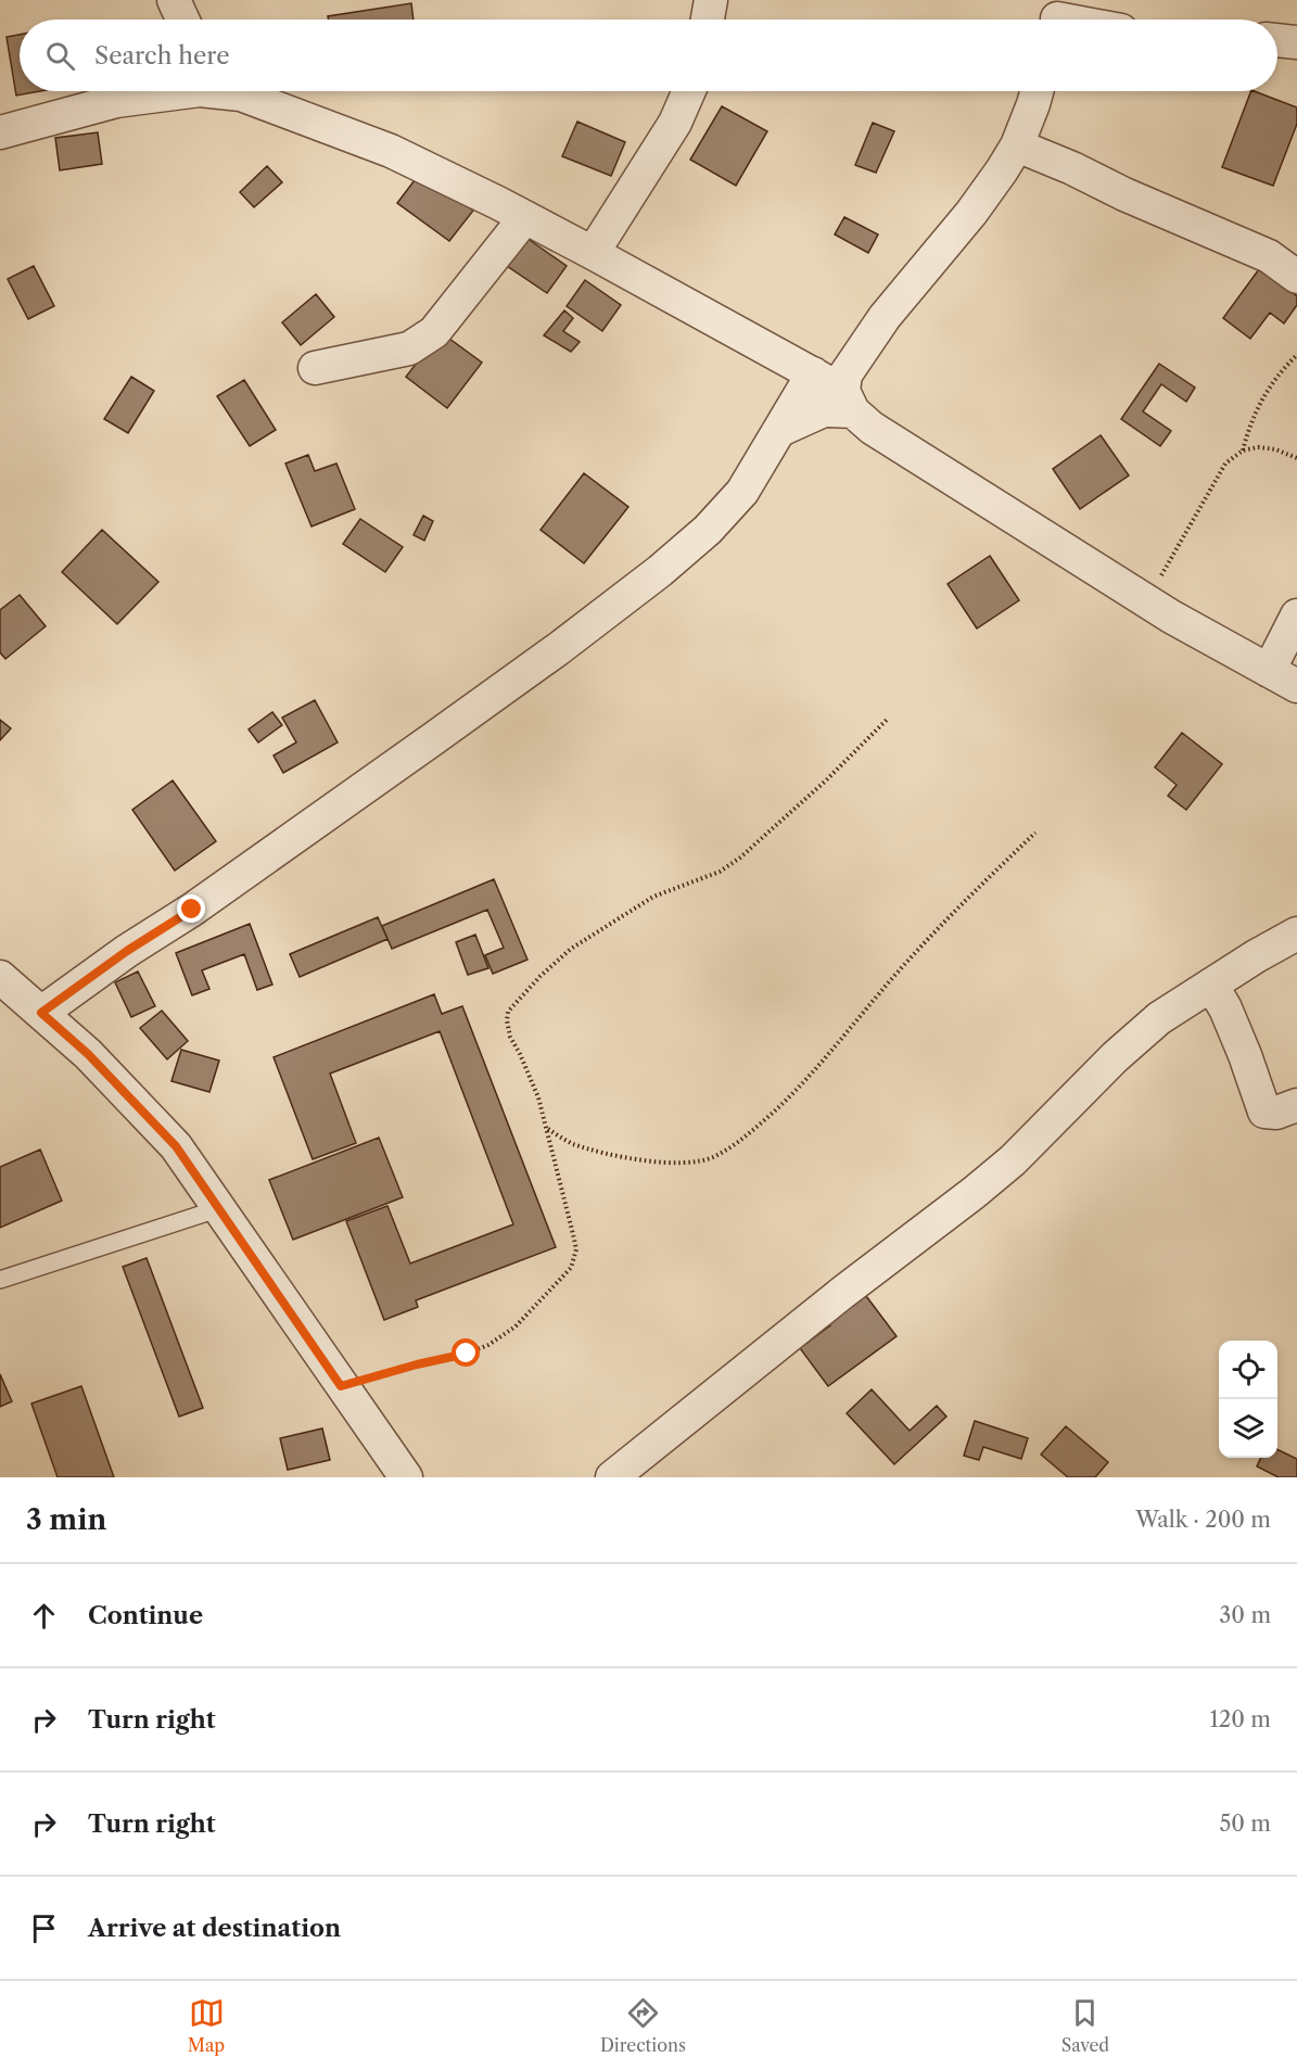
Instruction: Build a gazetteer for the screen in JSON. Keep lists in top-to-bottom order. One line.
{"page":{"search":"Search here","heading":["3 min","Walk · 200 m"],"list":[["Continue","30 m"],["Turn right","120 m"],["Turn right","50 m"],"Arrive at destination"],"nav":["Map","Directions","Saved"]}}
